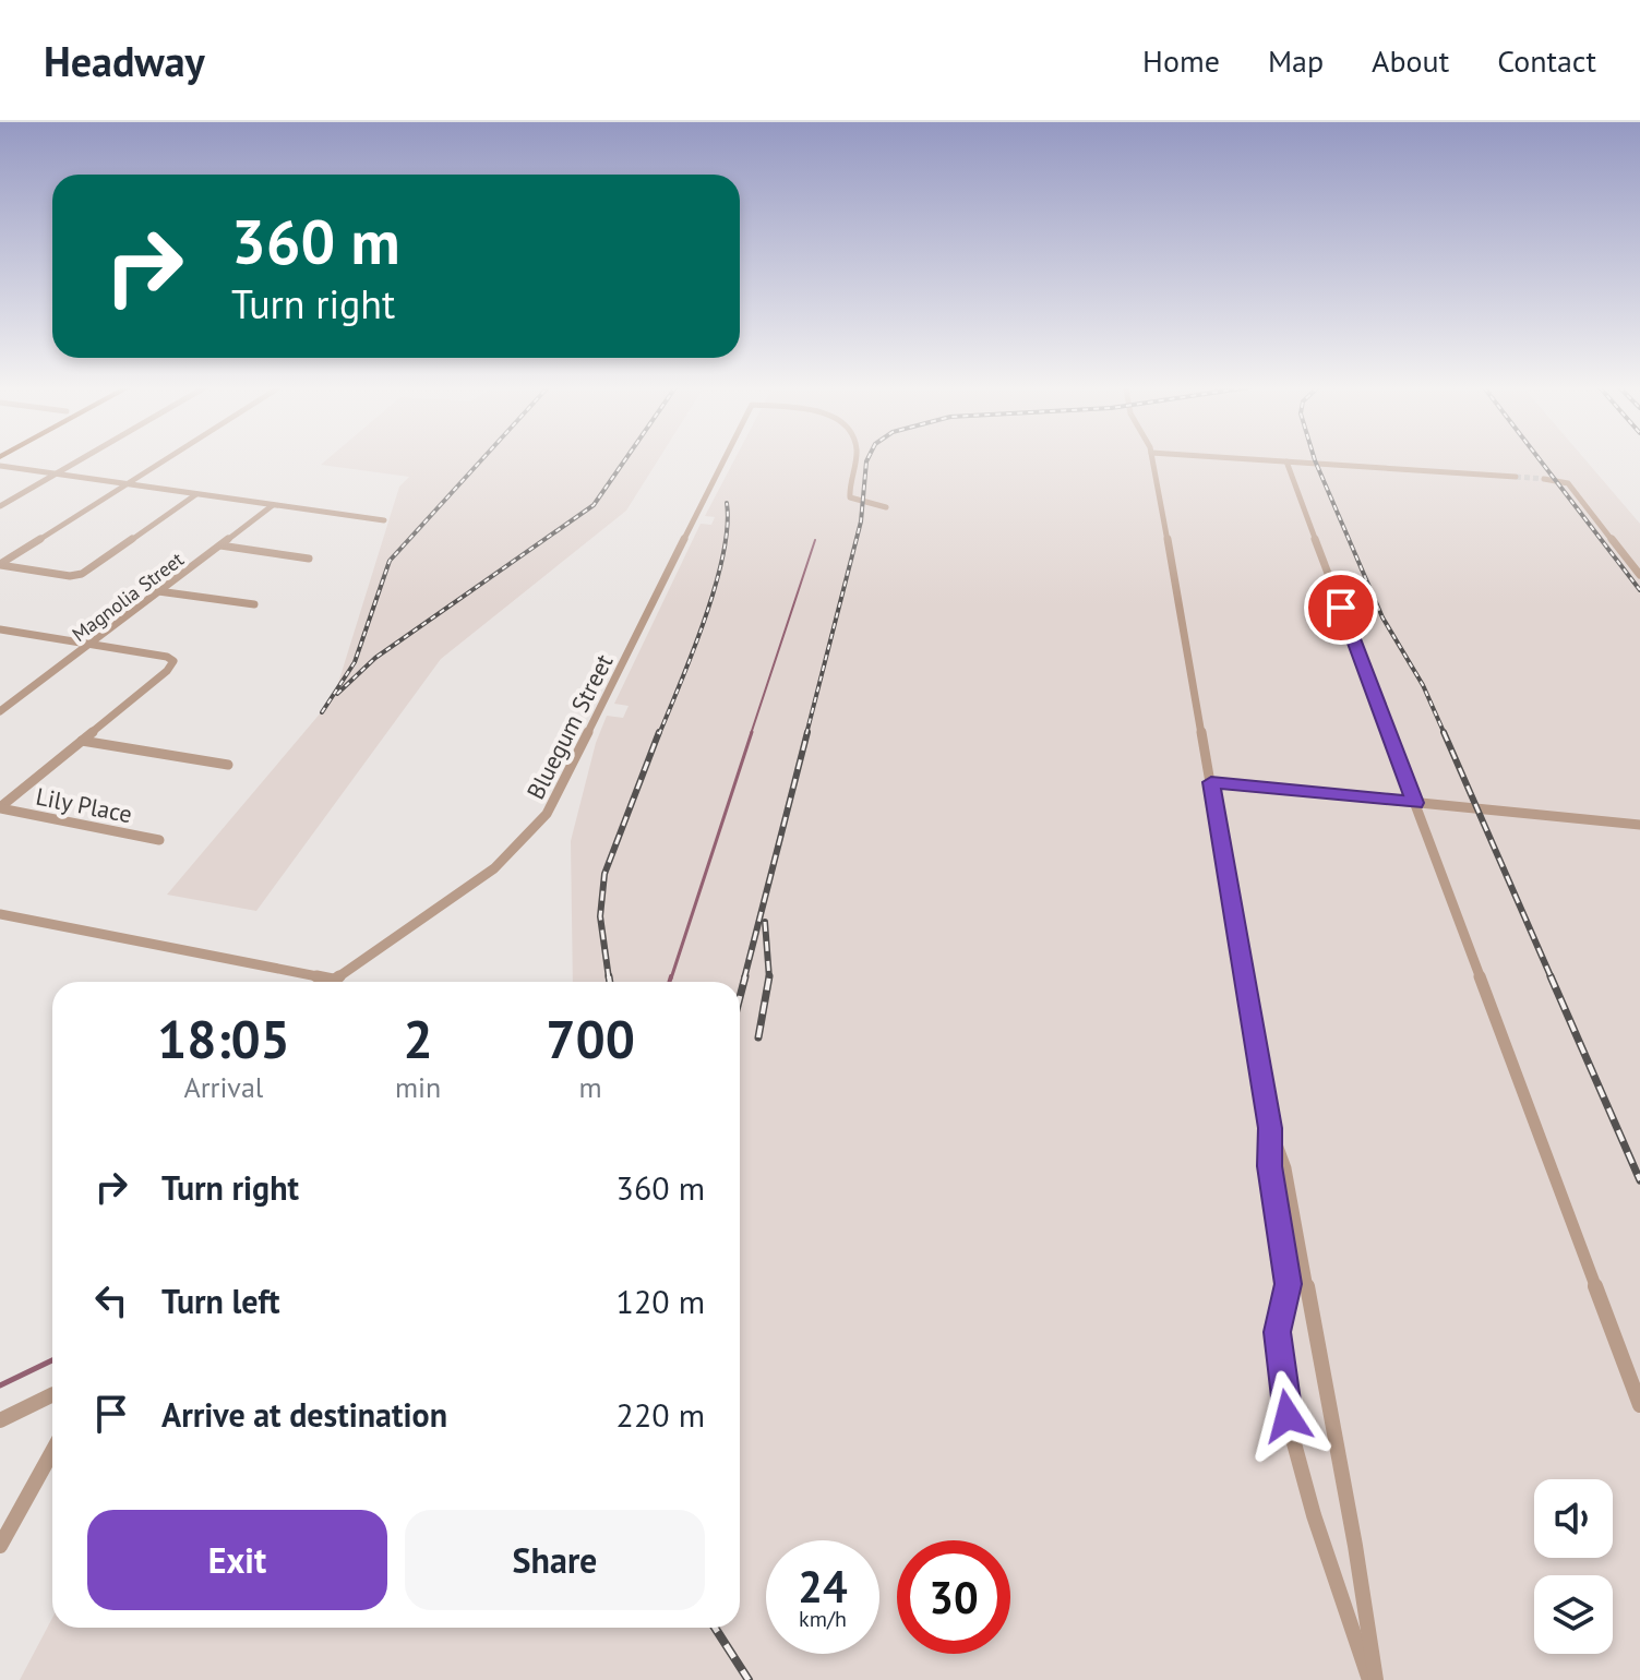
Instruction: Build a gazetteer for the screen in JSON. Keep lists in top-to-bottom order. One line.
{"streets":{"street":["Magnolia Street","Bluegum Street","Lily Place"]},"page":{"header":"Headway","nav":["Home","Map","About","Contact"],"turn":["360 m","Turn right"],"eta":["18:05","Arrival","2","min","700","m"],"list":[{"name":"Turn right","value":"360 m"},{"name":"Turn left","value":"120 m"},{"name":"Arrive at destination","value":"220 m"}],"buttons":["Exit","Share"],"speed":"24 km/h","limit":"30"}}
